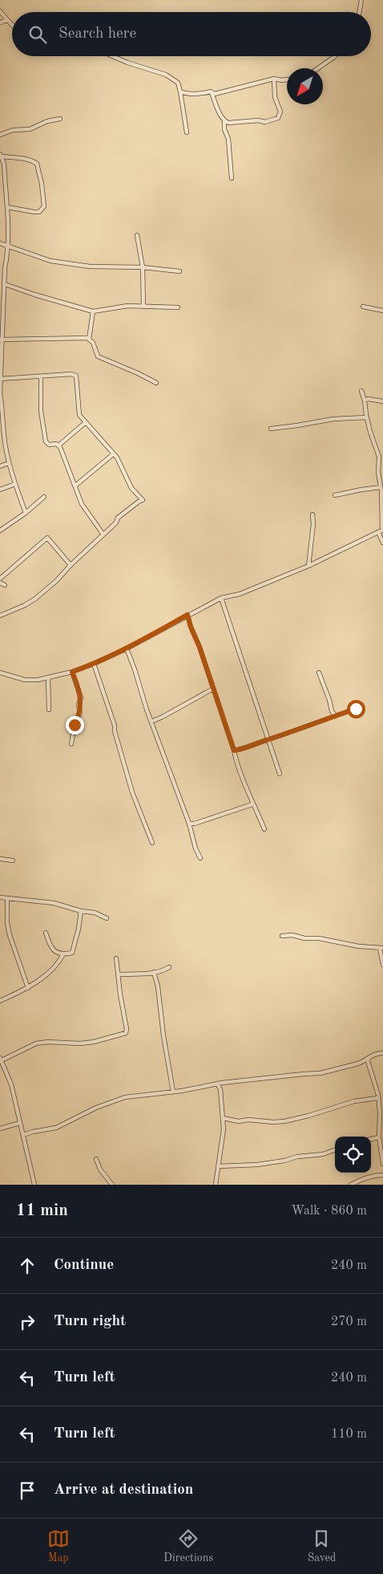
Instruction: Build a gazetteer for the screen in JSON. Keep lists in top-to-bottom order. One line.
{"north":"bottom left","page":{"search":"Search here","heading":["11 min","Walk · 860 m"],"list":[["Continue","240 m"],["Turn right","270 m"],["Turn left","240 m"],["Turn left","110 m"],"Arrive at destination"],"nav":["Map","Directions","Saved"]}}
